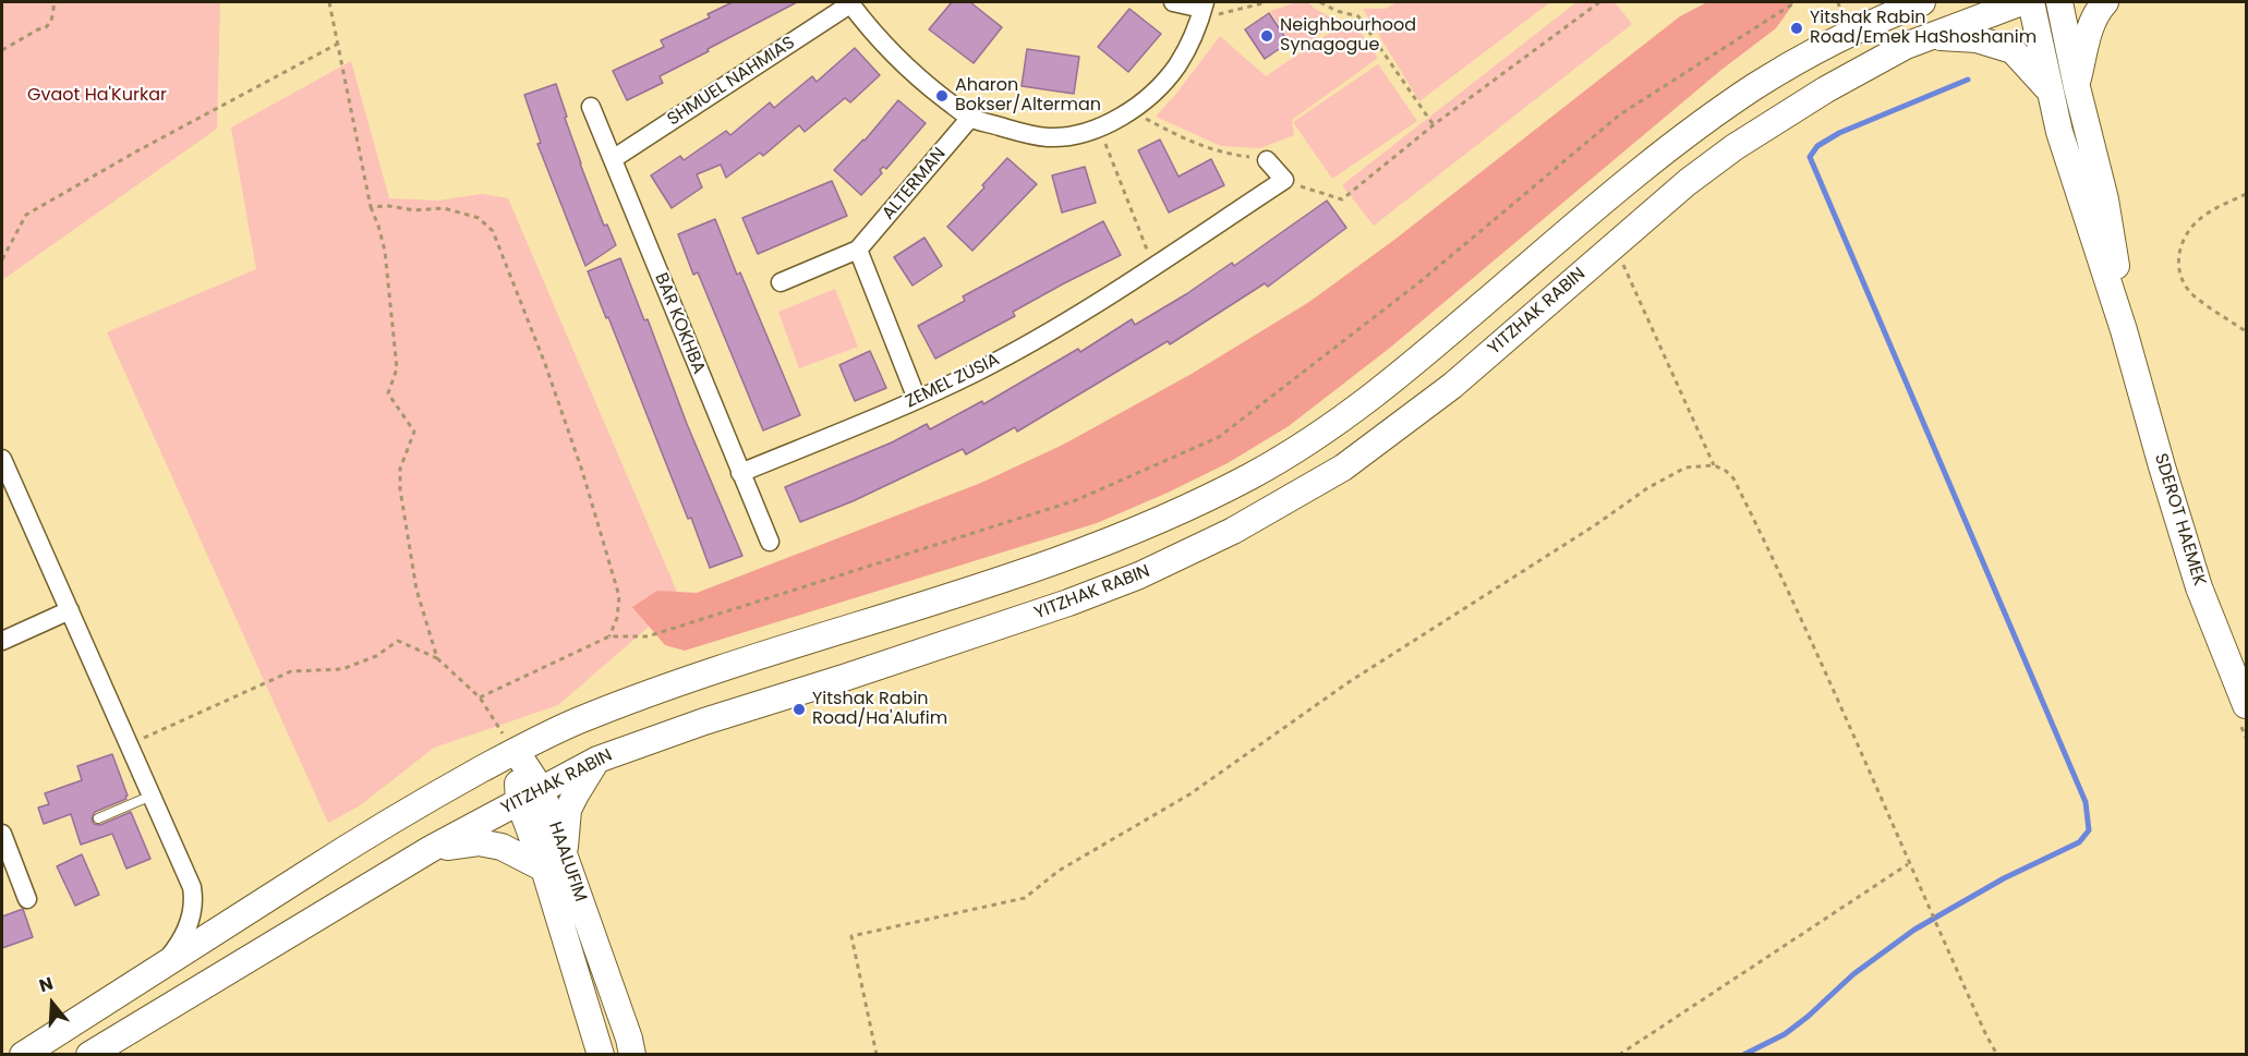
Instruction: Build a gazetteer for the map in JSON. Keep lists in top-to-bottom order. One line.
{"streets":{"main road":["YITZHAK RABIN","SDEROT HAEMEK","HAALUFIM"],"street":["SHMUEL NAHMIAS","ALTERMAN","BAR KOKHBA","ZEMEL ZUSIA"]},"crossings":[["SHMUEL NAHMIAS","BAR KOKHBA"],["YITZHAK RABIN","HAALUFIM"],["BAR KOKHBA","ZEMEL ZUSIA"]],"parks":["Gvaot Ha'Kurkar"],"places":["Yitshak Rabin Road/Emek HaShoshanim","Neighbourhood Synagogue","Aharon Bokser/Alterman","Yitshak Rabin Road/Ha'Alufim"],"north":"top"}
